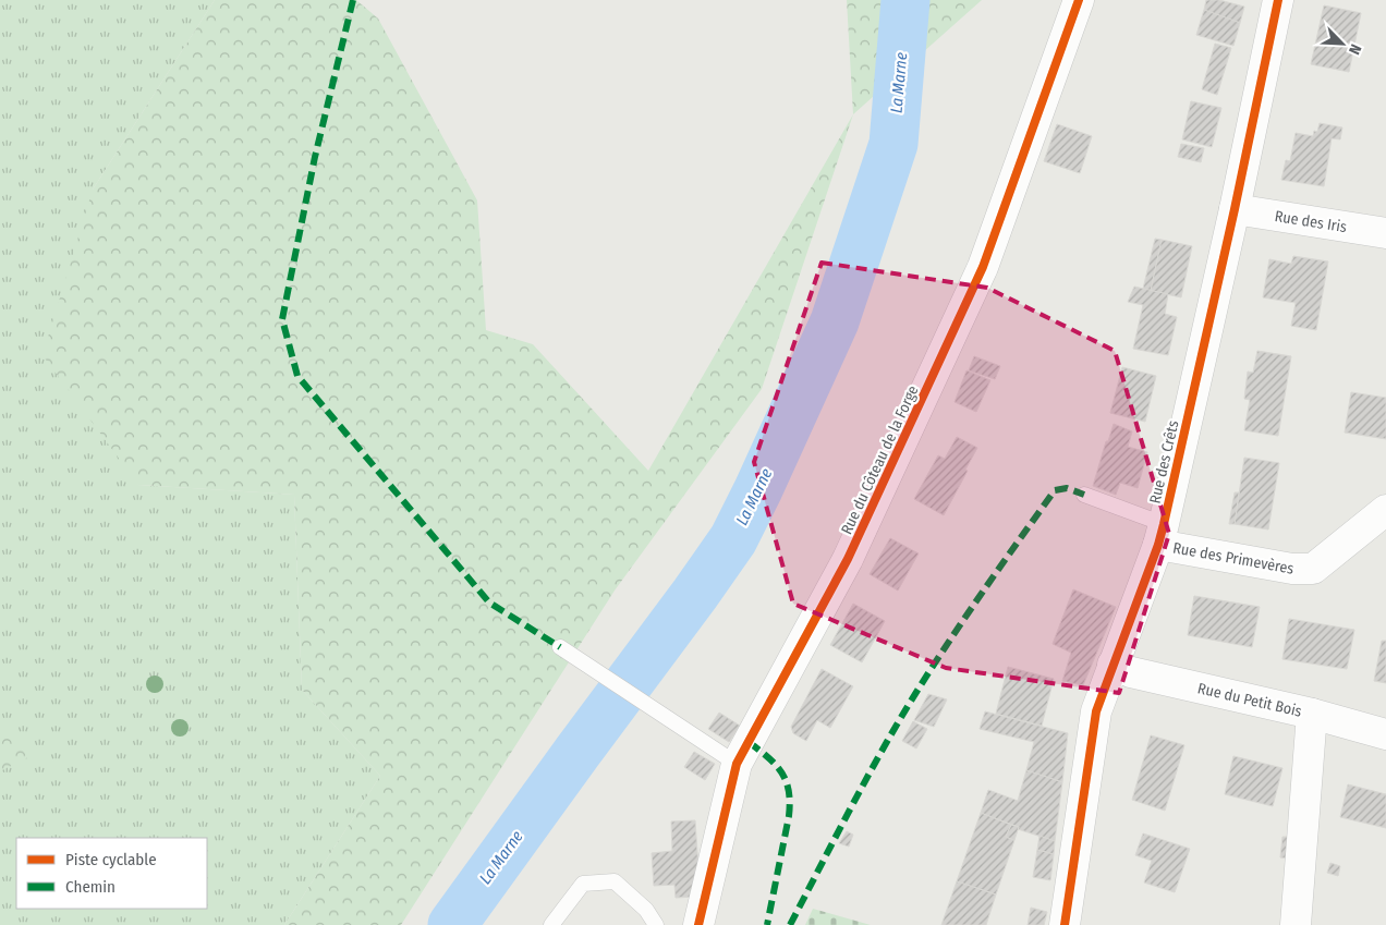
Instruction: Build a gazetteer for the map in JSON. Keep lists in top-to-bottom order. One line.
{"streets":{"street":["Rue des Iris","Rue du Côteau de la Forge","Rue des Crêts","Rue des Primevères","Rue du Petit Bois"]},"crossings":[["Rue des Iris","Rue des Crêts"],["Rue des Crêts","Rue des Primevères"],["Rue des Crêts","Rue du Petit Bois"]],"water":["La Marne"],"legend":["Piste cyclable","Chemin"],"north":"bottom right"}
